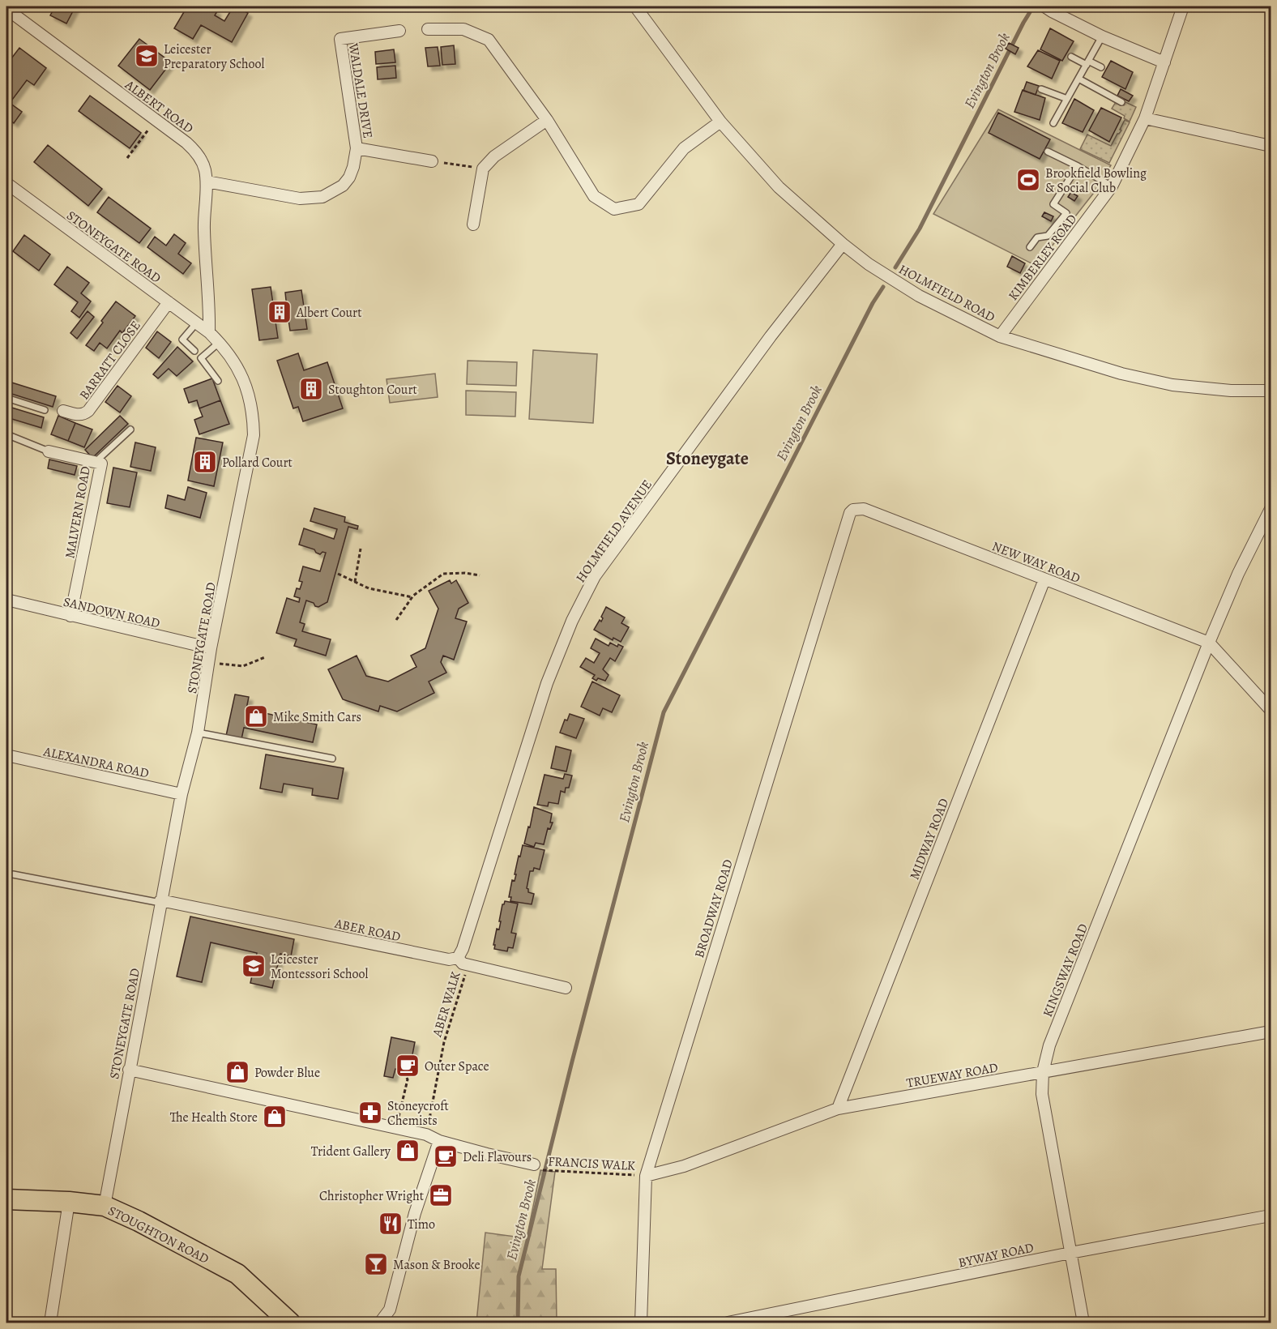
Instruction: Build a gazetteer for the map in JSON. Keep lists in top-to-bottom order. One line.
{"streets":{"highway":["STOUGHTON ROAD"],"street":["WALDALE DRIVE","ALBERT ROAD","STONEYGATE ROAD","KIMBERLEY ROAD","HOLMFIELD ROAD","BARRATT CLOSE","MALVERN ROAD","HOLMFIELD AVENUE","NEW WAY ROAD","SANDOWN ROAD","ALEXANDRA ROAD","MIDWAY ROAD","BROADWAY ROAD","ABER ROAD","KINGSWAY ROAD","TRUEWAY ROAD","BYWAY ROAD"],"path":["ABER WALK","FRANCIS WALK"]},"crossings":[["WALDALE DRIVE","ALBERT ROAD"],["ALBERT ROAD","STONEYGATE ROAD"],["STONEYGATE ROAD","BARRATT CLOSE"],["STONEYGATE ROAD","SANDOWN ROAD"],["STONEYGATE ROAD","ALEXANDRA ROAD"],["STONEYGATE ROAD","ABER ROAD"],["STONEYGATE ROAD","STOUGHTON ROAD"],["KIMBERLEY ROAD","HOLMFIELD ROAD"],["HOLMFIELD ROAD","HOLMFIELD AVENUE"],["MALVERN ROAD","SANDOWN ROAD"],["HOLMFIELD AVENUE","ABER ROAD"],["NEW WAY ROAD","MIDWAY ROAD"],["NEW WAY ROAD","BROADWAY ROAD"],["NEW WAY ROAD","KINGSWAY ROAD"],["MIDWAY ROAD","TRUEWAY ROAD"],["BROADWAY ROAD","TRUEWAY ROAD"],["BROADWAY ROAD","FRANCIS WALK"],["ABER ROAD","ABER WALK"],["KINGSWAY ROAD","TRUEWAY ROAD"],["KINGSWAY ROAD","BYWAY ROAD"],["TRUEWAY ROAD","FRANCIS WALK"]],"districts":["Stoneygate"],"water":["Evington Brook"],"places":{"school or university":["Leicester Preparatory School","Leicester Montessori School"],"sports":["Brookfield Bowling & Social Club"],"building":["Albert Court","Stoughton Court","Pollard Court"],"shop":["Mike Smith Cars","Powder Blue","The Health Store","Trident Gallery"],"cafe":["Outer Space","Deli Flavours"],"pharmacy":["Stoneycroft Chemists"],"office":["Christopher Wright"],"restaurant":["Timo"],"bar":["Mason & Brooke"]}}
